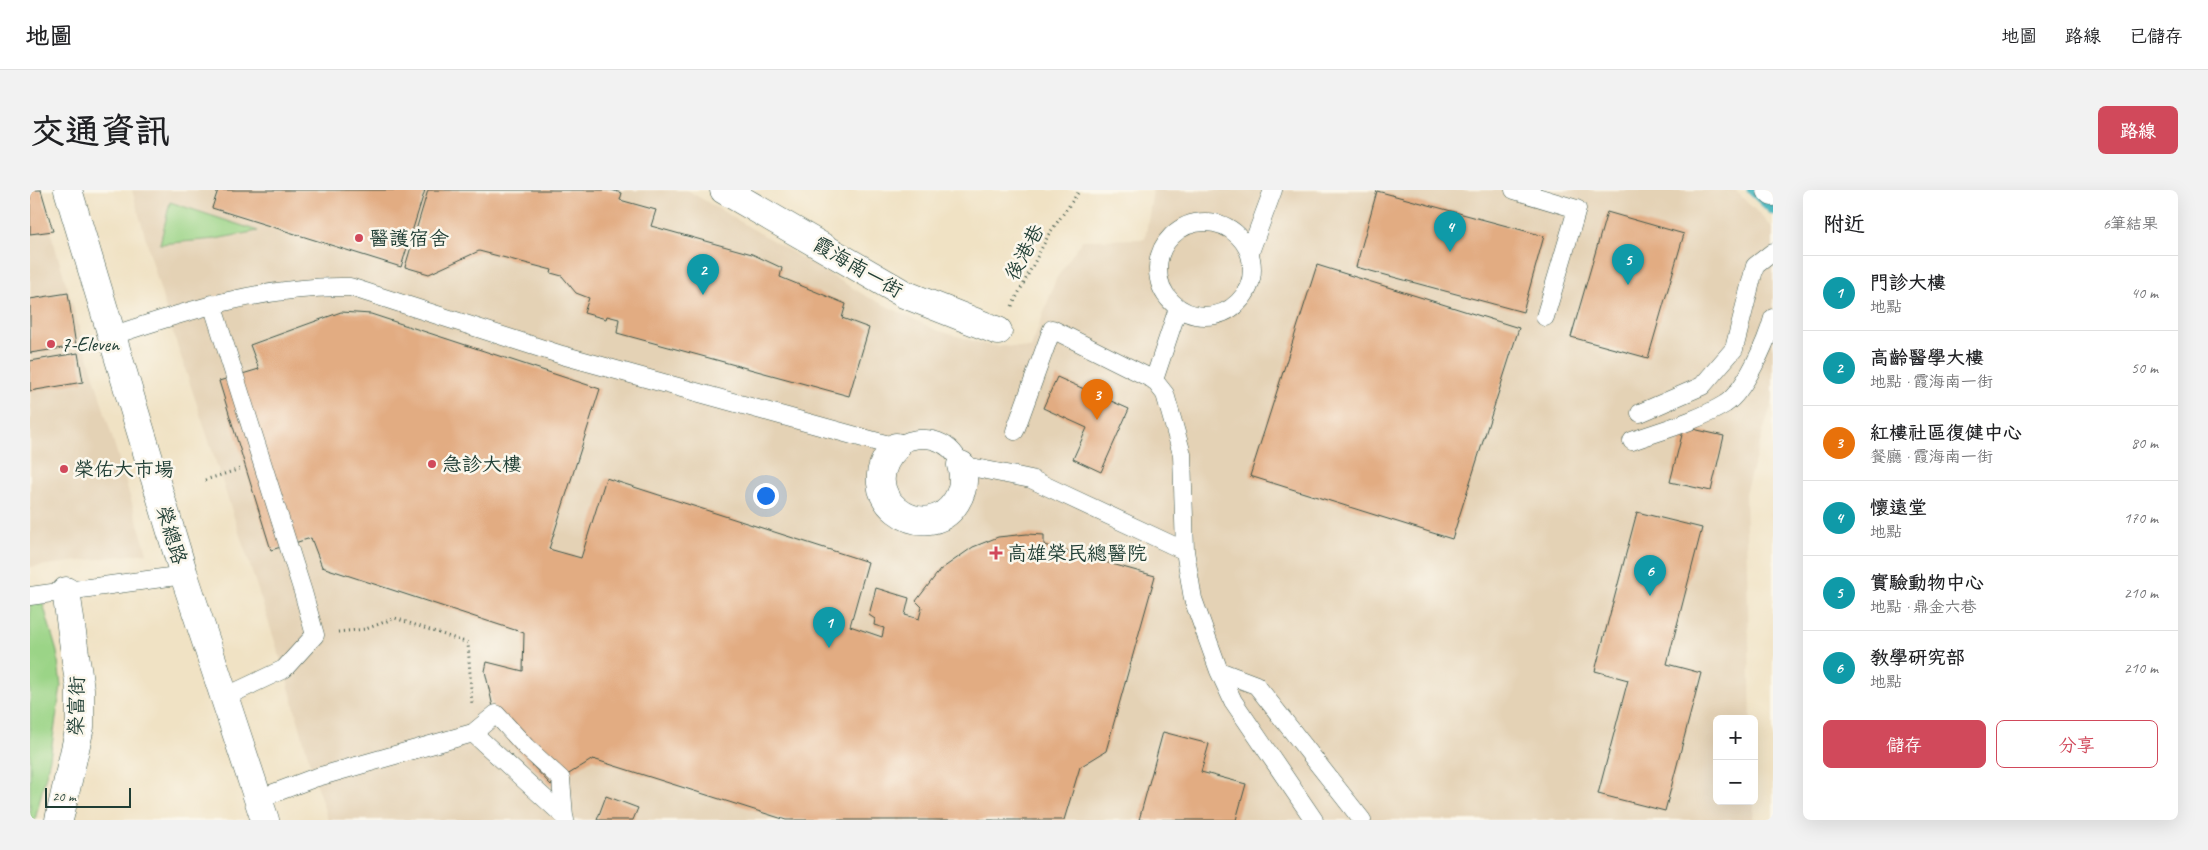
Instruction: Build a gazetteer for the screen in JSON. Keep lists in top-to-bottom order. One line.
{"streets":{"street":["霞海南一街","榮總路","榮富街"],"path":["後港巷"]},"crossings":[["後港巷","霞海南一街"]],"places":{"other":["醫護宿舍","7-Eleven","急診大樓","榮佑大市場"],"health":["高雄榮民總醫院"]},"scale_bar":"20 m","page":{"header":"地圖","nav":["地圖","路線","已儲存"],"buttons":["路線",["儲存","分享"]],"title":"交通資訊","heading":["附近","6筆結果"],"pins":["4","5","2","3","6","1"],"list":[{"mark":"1","name":"門診大樓","note":"地點","value":"40 m"},{"mark":"2","name":"高齡醫學大樓","note":"地點 · 霞海南一街","value":"50 m"},{"mark":"3","name":"紅樓社區復健中心","note":"餐廳 · 霞海南一街","value":"80 m"},{"mark":"4","name":"懷遠堂","note":"地點","value":"170 m"},{"mark":"5","name":"實驗動物中心","note":"地點 · 鼎金六巷","value":"210 m"},{"mark":"6","name":"教學研究部","note":"地點","value":"210 m"}],"map_buttons":["+","−"],"scale":"20 m"}}
